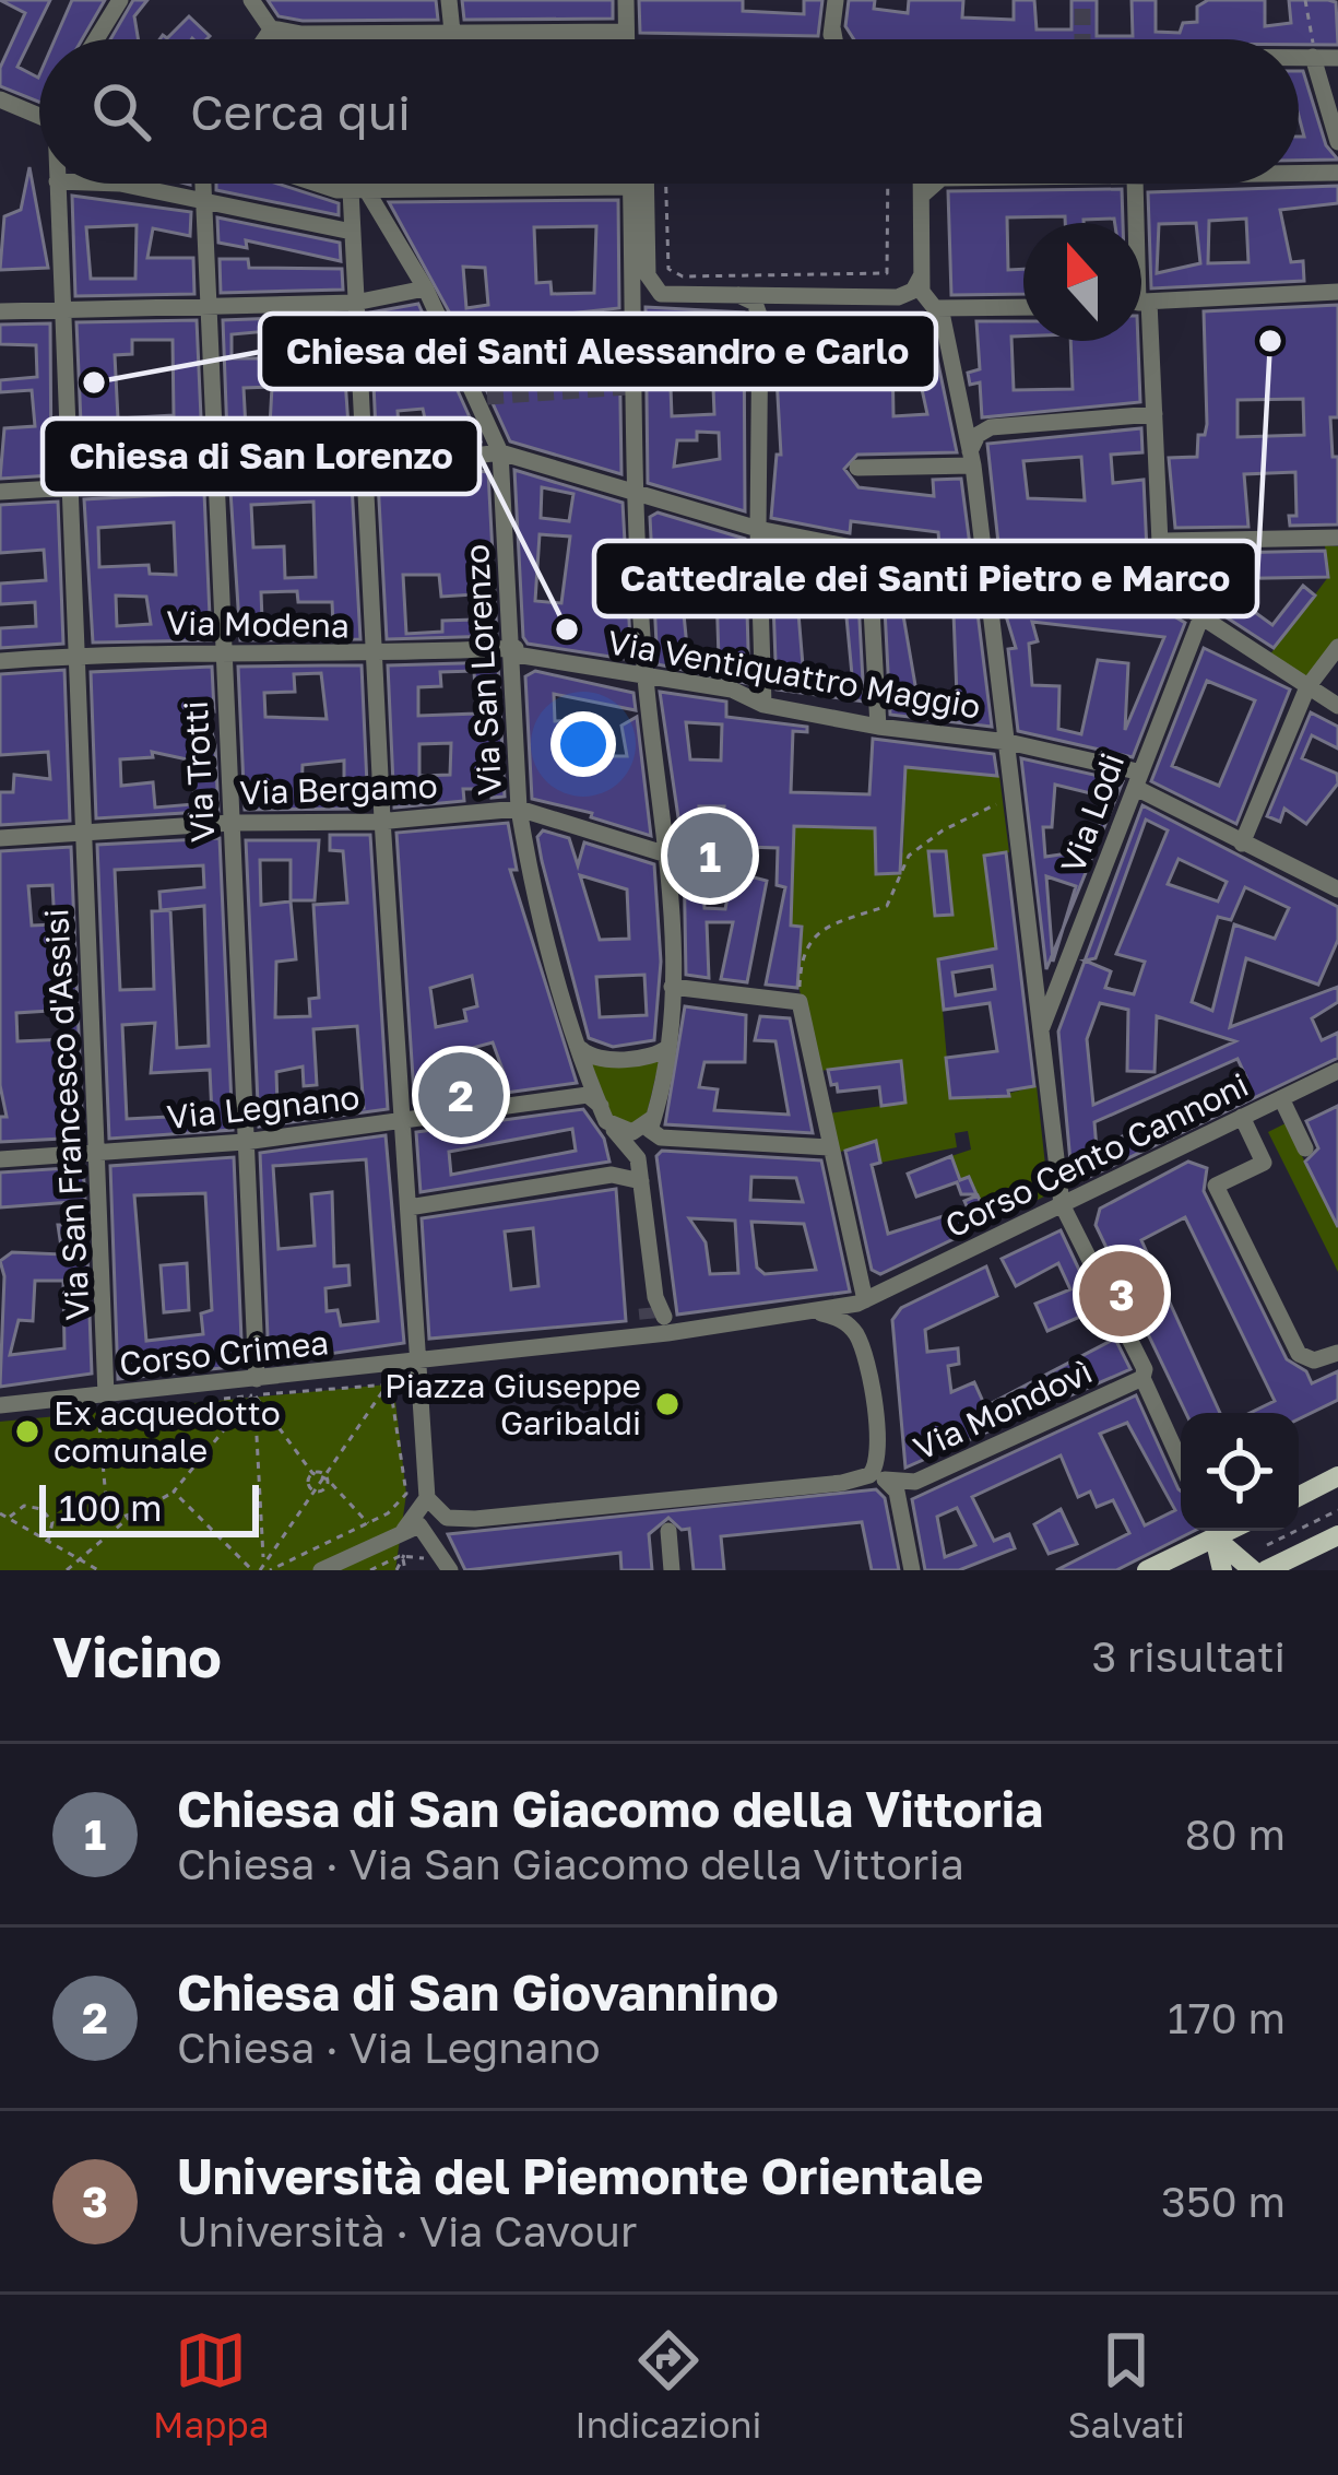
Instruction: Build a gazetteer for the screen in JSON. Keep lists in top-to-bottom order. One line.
{"streets":{"street":["Via Modena","Via San Lorenzo","Via Ventiquattro Maggio","Via Trotti","Via Bergamo","Via Lodi","Via Legnano","Via San Francesco d'Assisi","Corso Cento Cannoni","Corso Crimea","Via Mondovì"]},"crossings":[["Via Modena","Via San Lorenzo"],["Via Modena","Via Ventiquattro Maggio"],["Via Modena","Via Trotti"],["Via Modena","Via San Francesco d'Assisi"],["Via San Lorenzo","Via Ventiquattro Maggio"],["Via San Lorenzo","Via Bergamo"],["Via San Lorenzo","Via Legnano"],["Via Ventiquattro Maggio","Via Lodi"],["Via Trotti","Via Bergamo"],["Via Trotti","Via Legnano"],["Via Trotti","Corso Crimea"],["Via Bergamo","Via San Francesco d'Assisi"],["Via Legnano","Via San Francesco d'Assisi"],["Via San Francesco d'Assisi","Corso Crimea"]],"places":["Cattedrale dei Santi Pietro e Marco","Chiesa dei Santi Alessandro e Carlo","Chiesa di San Lorenzo","Piazza Giuseppe Garibaldi","Ex acquedotto comunale"],"scale_bar":"100 m","north":"top","page":{"search":"Cerca qui","pins":["1","2","3"],"scale":"100 m","heading":["Vicino","3 risultati"],"list":[{"mark":"1","name":"Chiesa di San Giacomo della Vittoria","note":"Chiesa · Via San Giacomo della Vittoria","value":"80 m"},{"mark":"2","name":"Chiesa di San Giovannino","note":"Chiesa · Via Legnano","value":"170 m"},{"mark":"3","name":"Università del Piemonte Orientale","note":"Università · Via Cavour","value":"350 m"}],"nav":["Mappa","Indicazioni","Salvati"]}}
